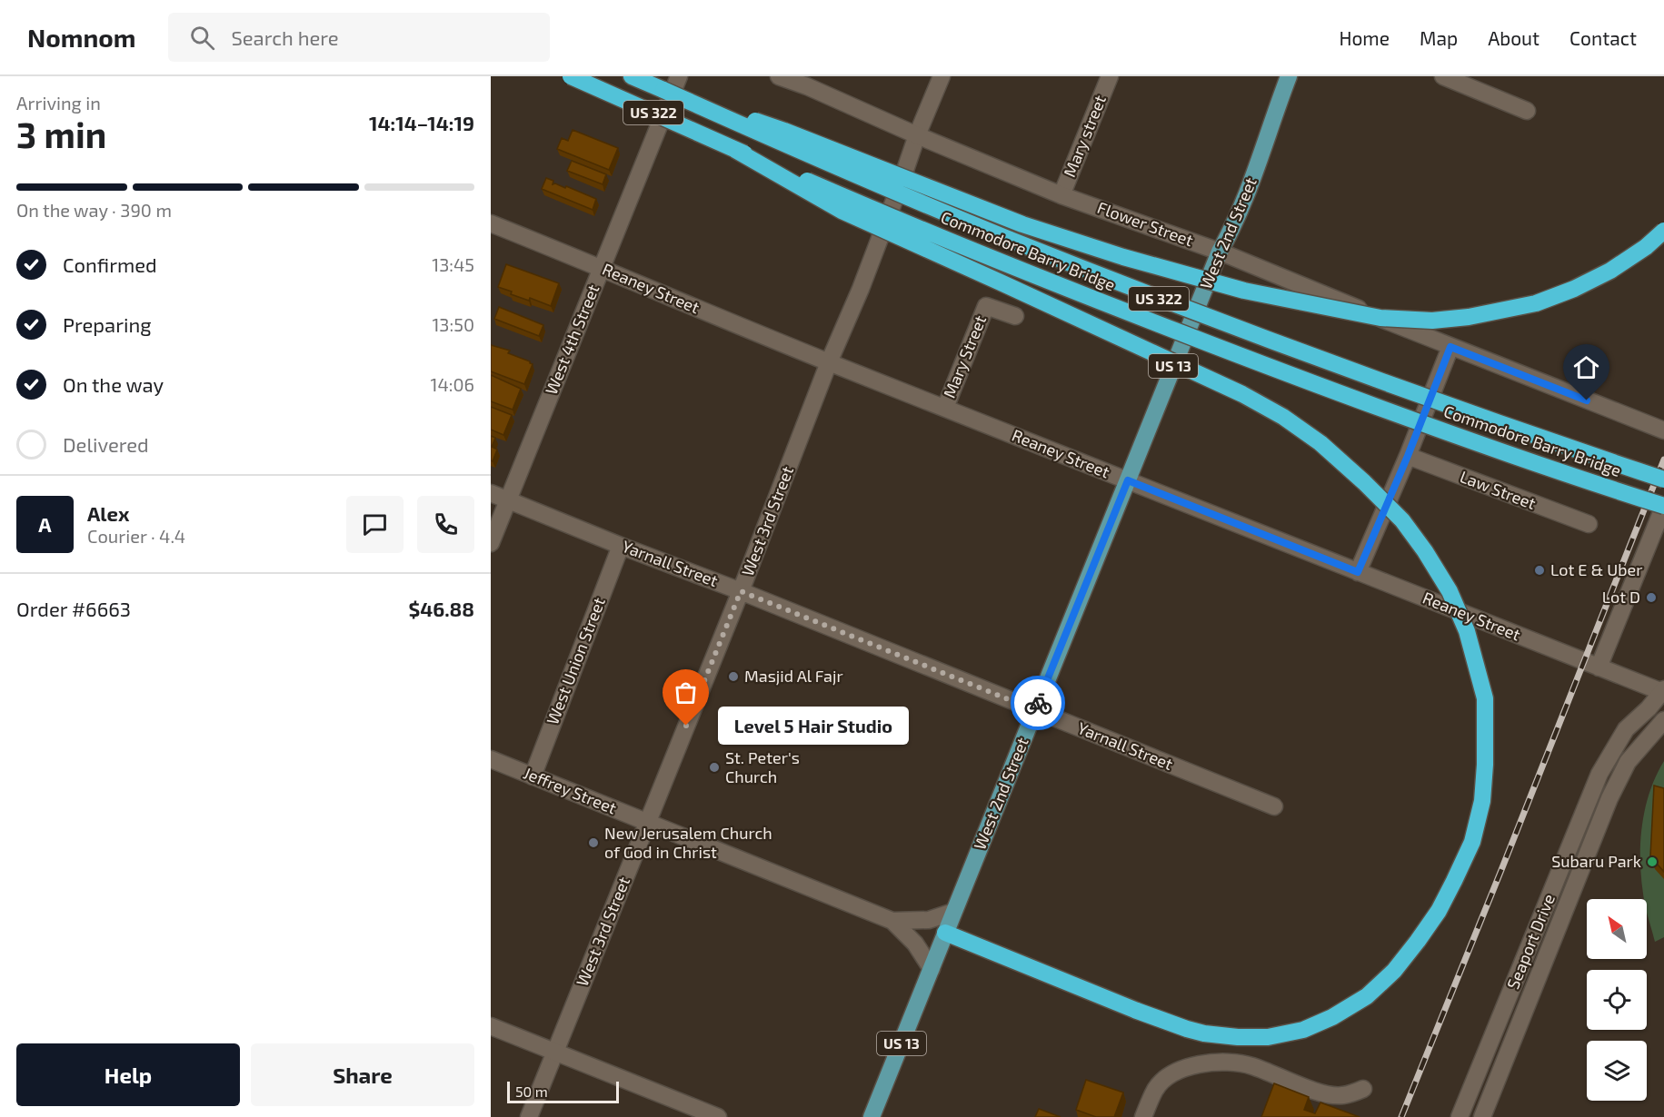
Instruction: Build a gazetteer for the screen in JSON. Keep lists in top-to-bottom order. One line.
{"streets":{"highway":["US 322","Commodore Barry Bridge"],"main road":["West 2nd Street","US 13"],"street":["Mary street","Flower Street","Reaney Street","West 4th Street","Mary Street","Law Street","West 3rd Street","Yarnall Street","West Union Street","Jeffrey Street","Seaport Drive"]},"crossings":[["Mary street","Flower Street"],["Flower Street","West 2nd Street"],["Flower Street","West 3rd Street"],["West 2nd Street","Reaney Street"],["West 2nd Street","Yarnall Street"],["Reaney Street","West 4th Street"],["Reaney Street","Mary Street"],["Reaney Street","West 3rd Street"],["Reaney Street","Seaport Drive"],["West 4th Street","Yarnall Street"],["West 3rd Street","Yarnall Street"],["West 3rd Street","Jeffrey Street"],["Yarnall Street","West Union Street"],["West Union Street","Jeffrey Street"]],"places":["Lot E & Uber","Lot D","Masjid Al Fajr","Level 5 Hair Studio","St. Peter's Church","New Jerusalem Church of God in Christ","Subaru Park"],"scale_bar":"50 m","north":"top left","page":{"header":"Nomnom","search":"Search here","nav":["Home","Map","About","Contact"],"heading":["3 min","Arriving in","14:14–14:19"],"panel":["Alex","Courier · 4.4","Order #6663","$46.88"],"bar":"On the way · 390 m","list":[["Confirmed","13:45"],["Preparing","13:50"],["On the way","14:06"],"Delivered"],"round":"A","bubble":"Level 5 Hair Studio","buttons":["Help","Share"],"scale":"50 m"}}
